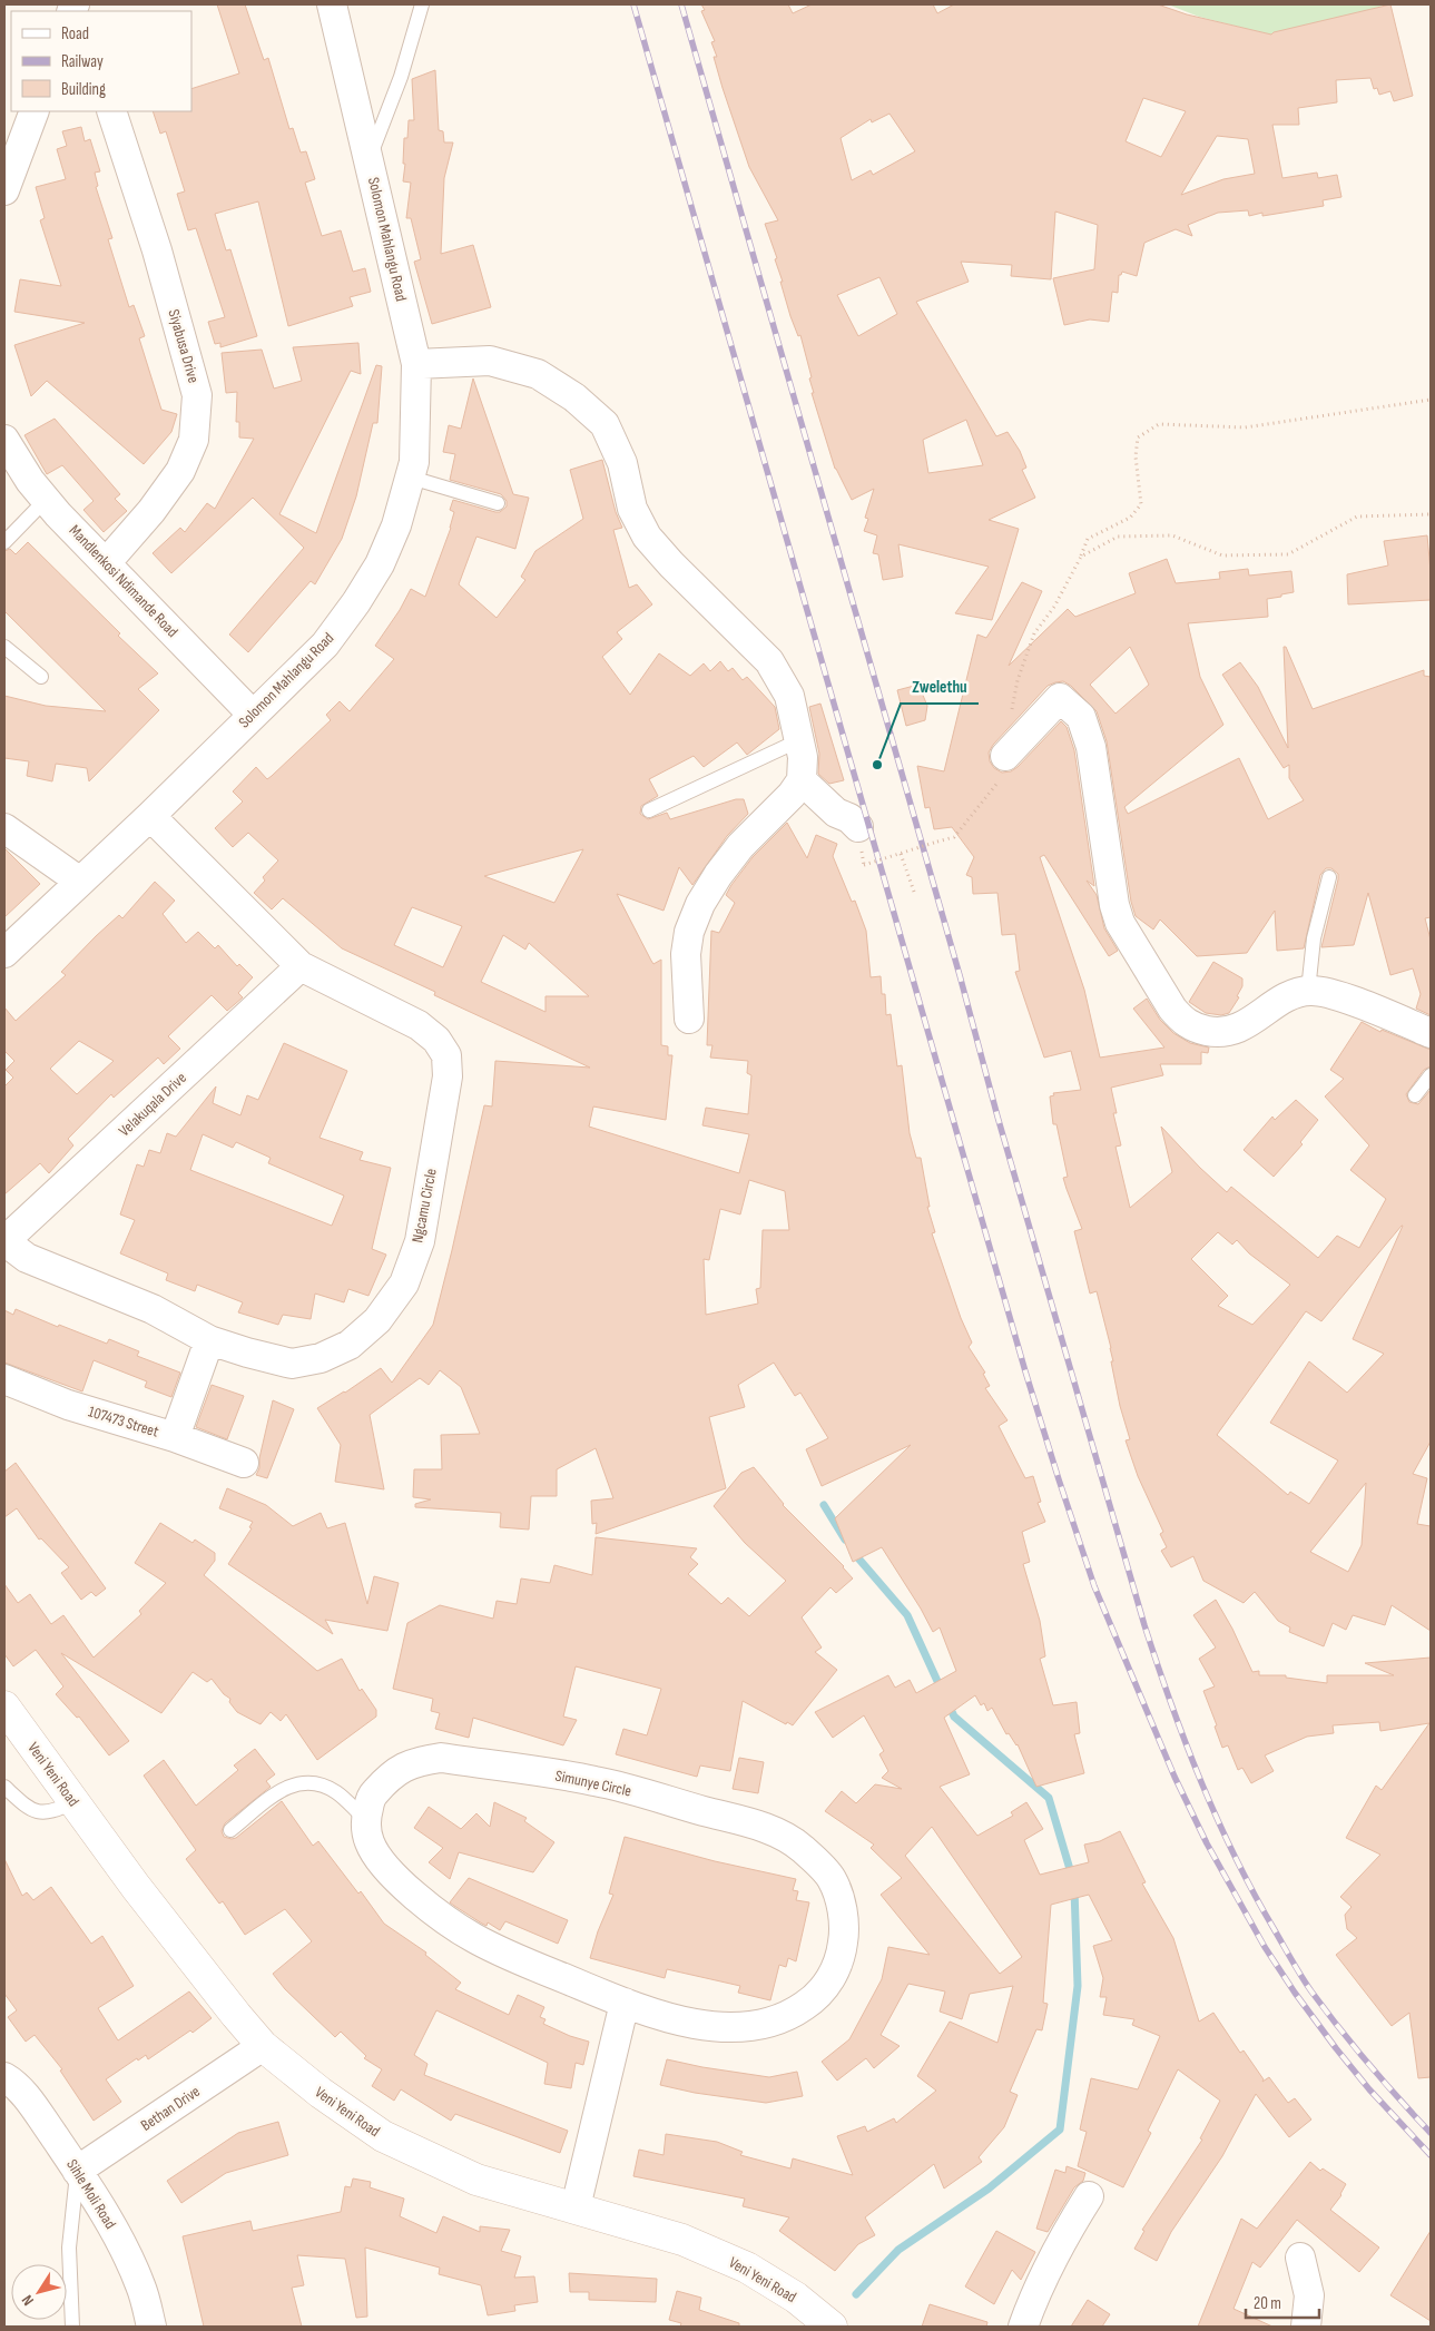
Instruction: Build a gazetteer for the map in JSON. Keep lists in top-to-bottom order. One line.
{"streets":{"street":["Solomon Mahlangu Road","Siyabusa Drive","Mandlenkosi Ndimande Road","Velakuqala Drive","Ngcamu Circle","107473 Street","Veni Yeni Road","Simunye Circle","Bethan Drive","Sihle Moli Road"]},"crossings":[["Solomon Mahlangu Road","Mandlenkosi Ndimande Road"],["Solomon Mahlangu Road","Ngcamu Circle"],["Siyabusa Drive","Mandlenkosi Ndimande Road"],["Velakuqala Drive","Ngcamu Circle"],["Veni Yeni Road","Bethan Drive"],["Bethan Drive","Sihle Moli Road"]],"places":["Zwelethu"],"legend":["Road","Railway","Building"],"scale_bar":"20 m","north":"bottom left"}
